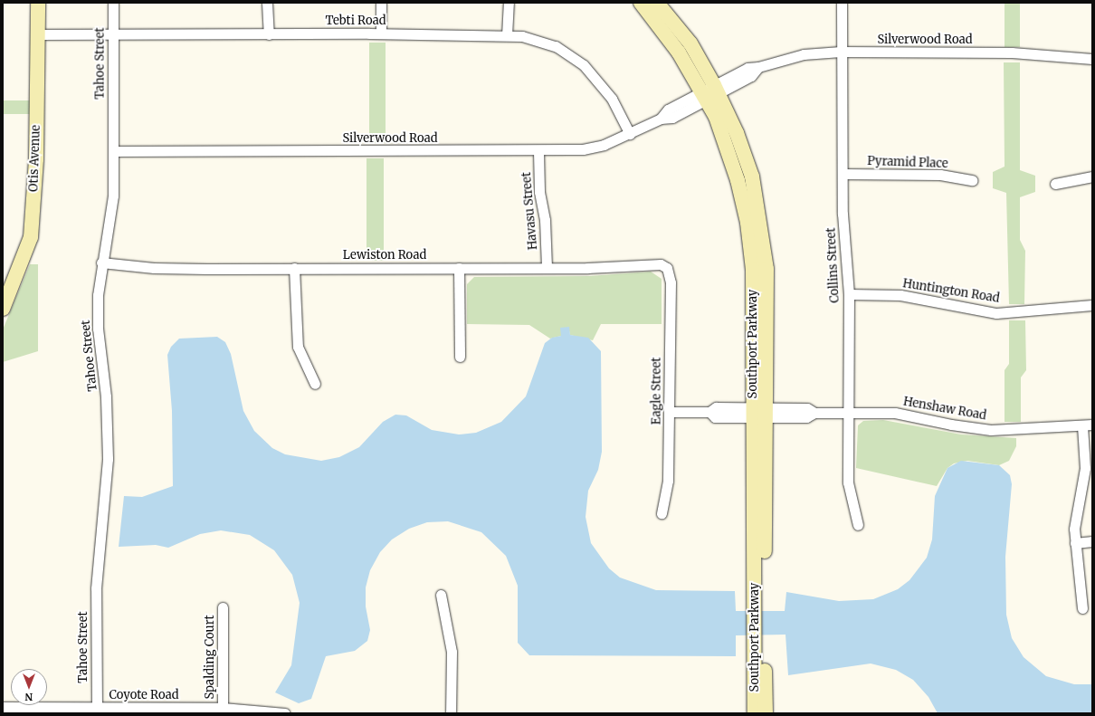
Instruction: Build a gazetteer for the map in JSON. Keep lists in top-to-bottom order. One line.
{"streets":{"street":["Tebti Road","Silverwood Road","Tahoe Street","Otis Avenue","Pyramid Place","Havasu Street","Lewiston Road","Collins Street","Huntington Road","Southport Parkway","Eagle Street","Henshaw Road","Spalding Court","Coyote Road"]},"crossings":[["Tebti Road","Silverwood Road"],["Tebti Road","Tahoe Street"],["Tebti Road","Otis Avenue"],["Silverwood Road","Tahoe Street"],["Silverwood Road","Havasu Street"],["Silverwood Road","Collins Street"],["Silverwood Road","Southport Parkway"],["Tahoe Street","Lewiston Road"],["Tahoe Street","Coyote Road"],["Pyramid Place","Collins Street"],["Havasu Street","Lewiston Road"],["Lewiston Road","Eagle Street"],["Collins Street","Huntington Road"],["Collins Street","Henshaw Road"],["Southport Parkway","Henshaw Road"],["Eagle Street","Henshaw Road"],["Spalding Court","Coyote Road"]],"north":"bottom"}
